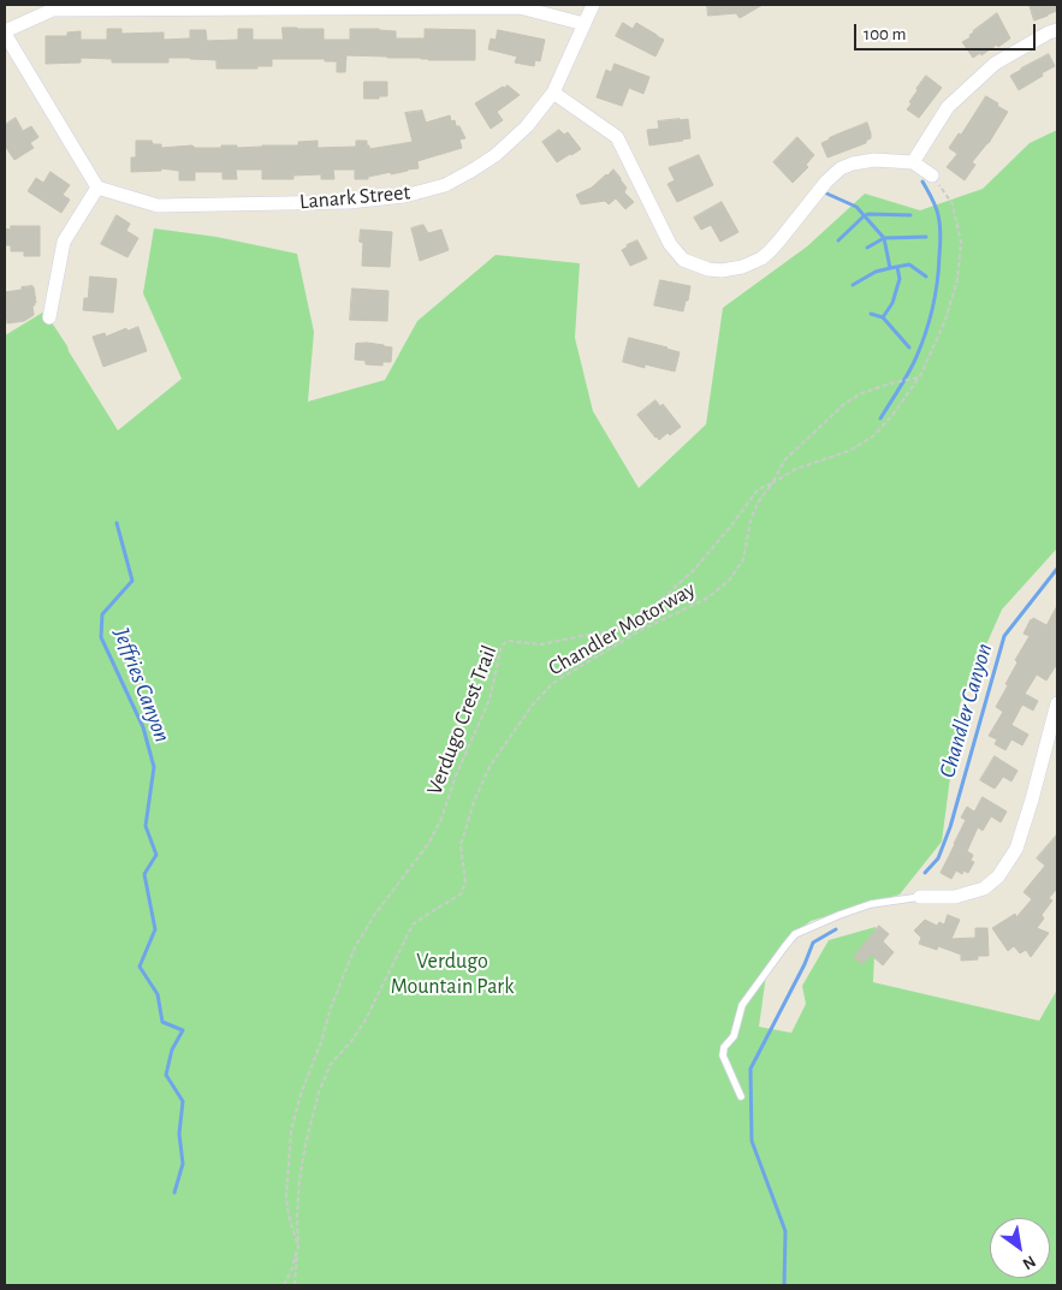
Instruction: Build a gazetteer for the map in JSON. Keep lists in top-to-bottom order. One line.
{"streets":{"street":["Lanark Street"],"path":["Chandler Motorway","Verdugo Crest Trail"]},"crossings":[["Chandler Motorway","Verdugo Crest Trail"]],"water":["Jeffries Canyon","Chandler Canyon"],"parks":["Verdugo Mountain Park"],"scale_bar":"100 m","north":"bottom right"}
